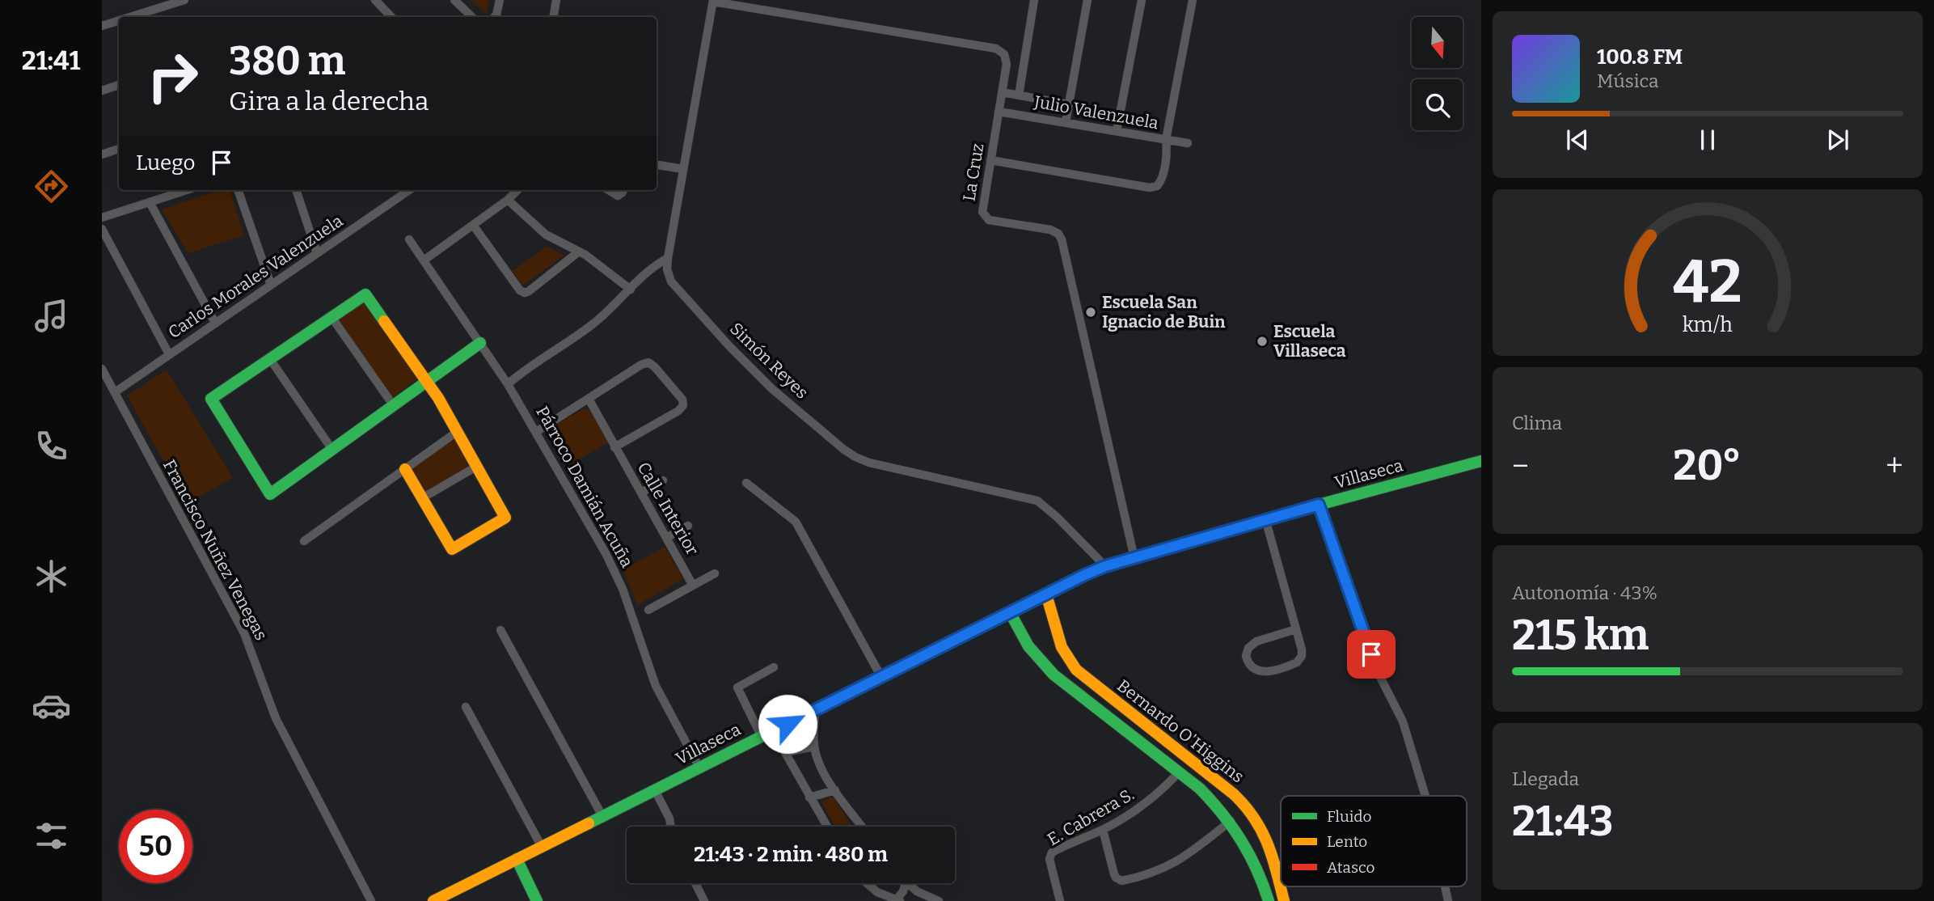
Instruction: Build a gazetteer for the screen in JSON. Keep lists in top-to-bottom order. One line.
{"streets":{"street":["Julio Valenzuela","La Cruz","Carlos Morales Valenzuela","Simón Reyes","Villaseca","Párroco Damián Acuña","Calle Interior","Francisco Nuñez Venegas","Bernardo O'Higgins","E. Cabrera S."]},"crossings":[["Julio Valenzuela","La Cruz"],["La Cruz","Simón Reyes"],["La Cruz","Villaseca"],["Carlos Morales Valenzuela","Francisco Nuñez Venegas"],["Simón Reyes","Villaseca"],["Villaseca","Párroco Damián Acuña"],["Villaseca","Bernardo O'Higgins"],["Bernardo O'Higgins","E. Cabrera S."]],"places":["Escuela San Ignacio de Buin","Escuela Villaseca"],"legend":["Fluido","Lento","Atasco"],"north":"bottom","page":{"tabs":"21:41","turn":["380 m","Gira a la derecha"],"song":["100.8 FM","Música"],"then":"Luego","tile":["Clima",["Autonomía · 43%","215 km"],["Llegada","21:43"]],"heat":["−","20°","+"],"limit":"50","trip":"21:43 · 2 min · 480 m","gauge":["42","km/h"]}}
